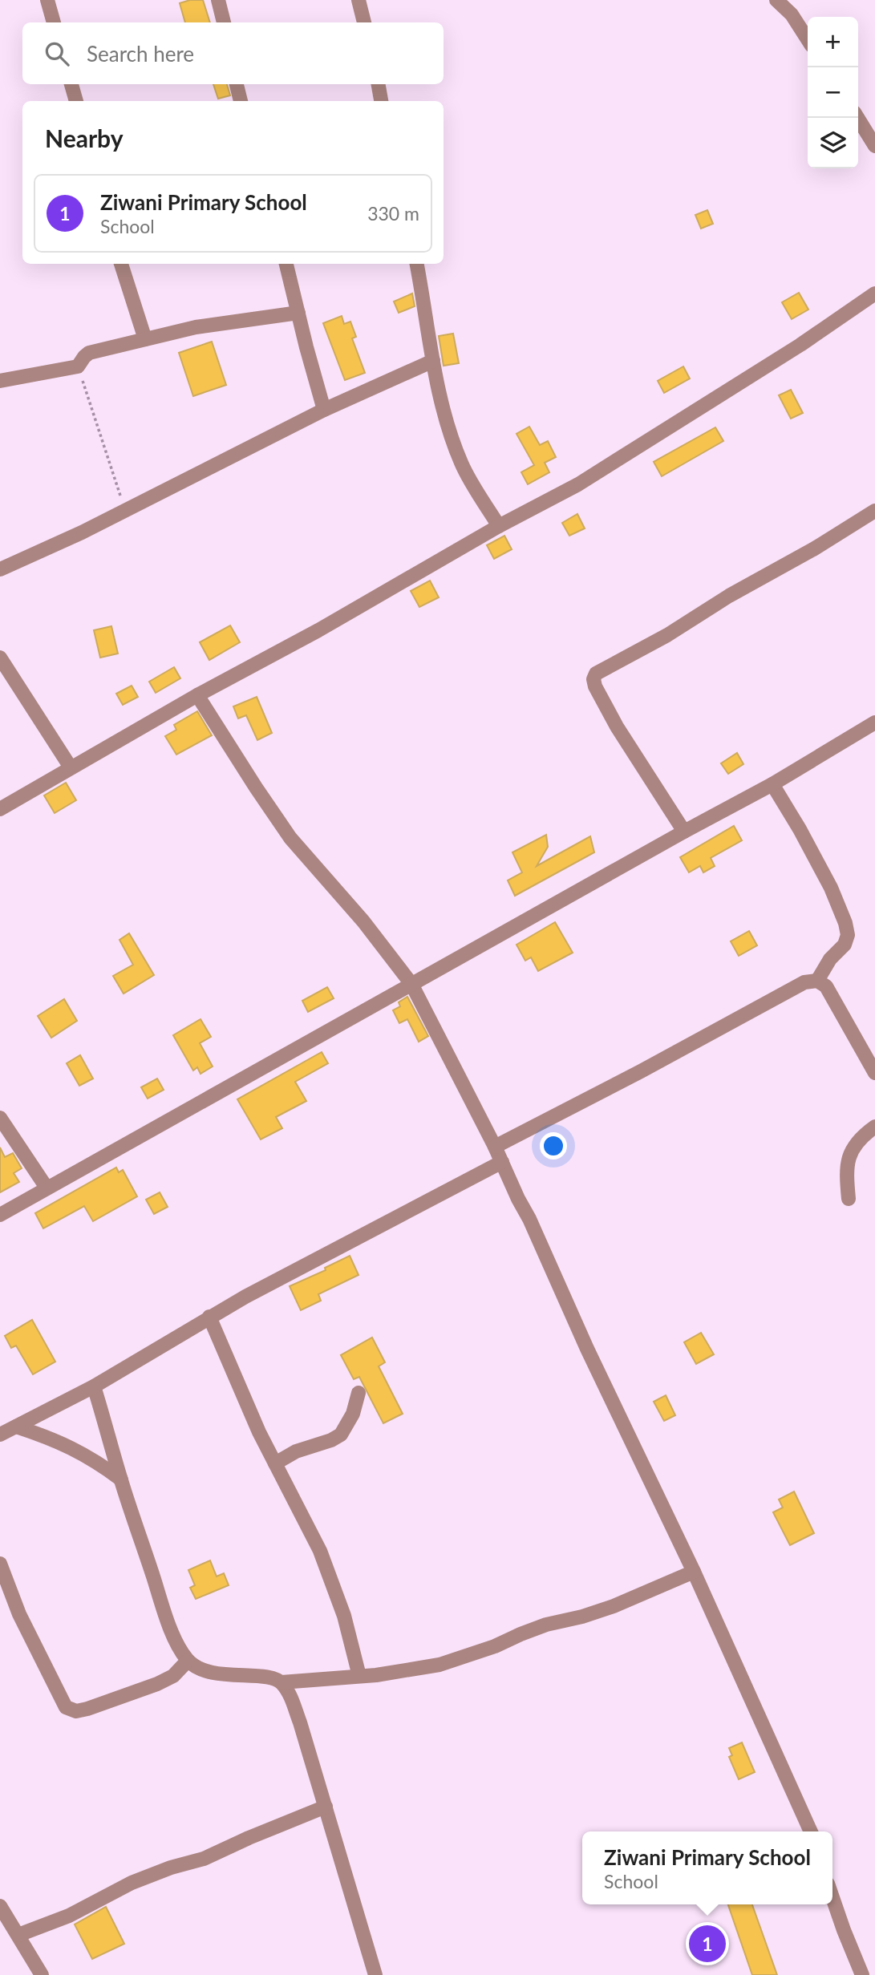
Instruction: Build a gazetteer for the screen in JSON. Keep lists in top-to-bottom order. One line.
{"page":{"map_buttons":["+","−"],"search":"Search here","heading":"Nearby","list":[{"mark":"1","name":"Ziwani Primary School","note":"School","value":"330 m"}],"popup":["Ziwani Primary School","School"],"pins":"1"}}
